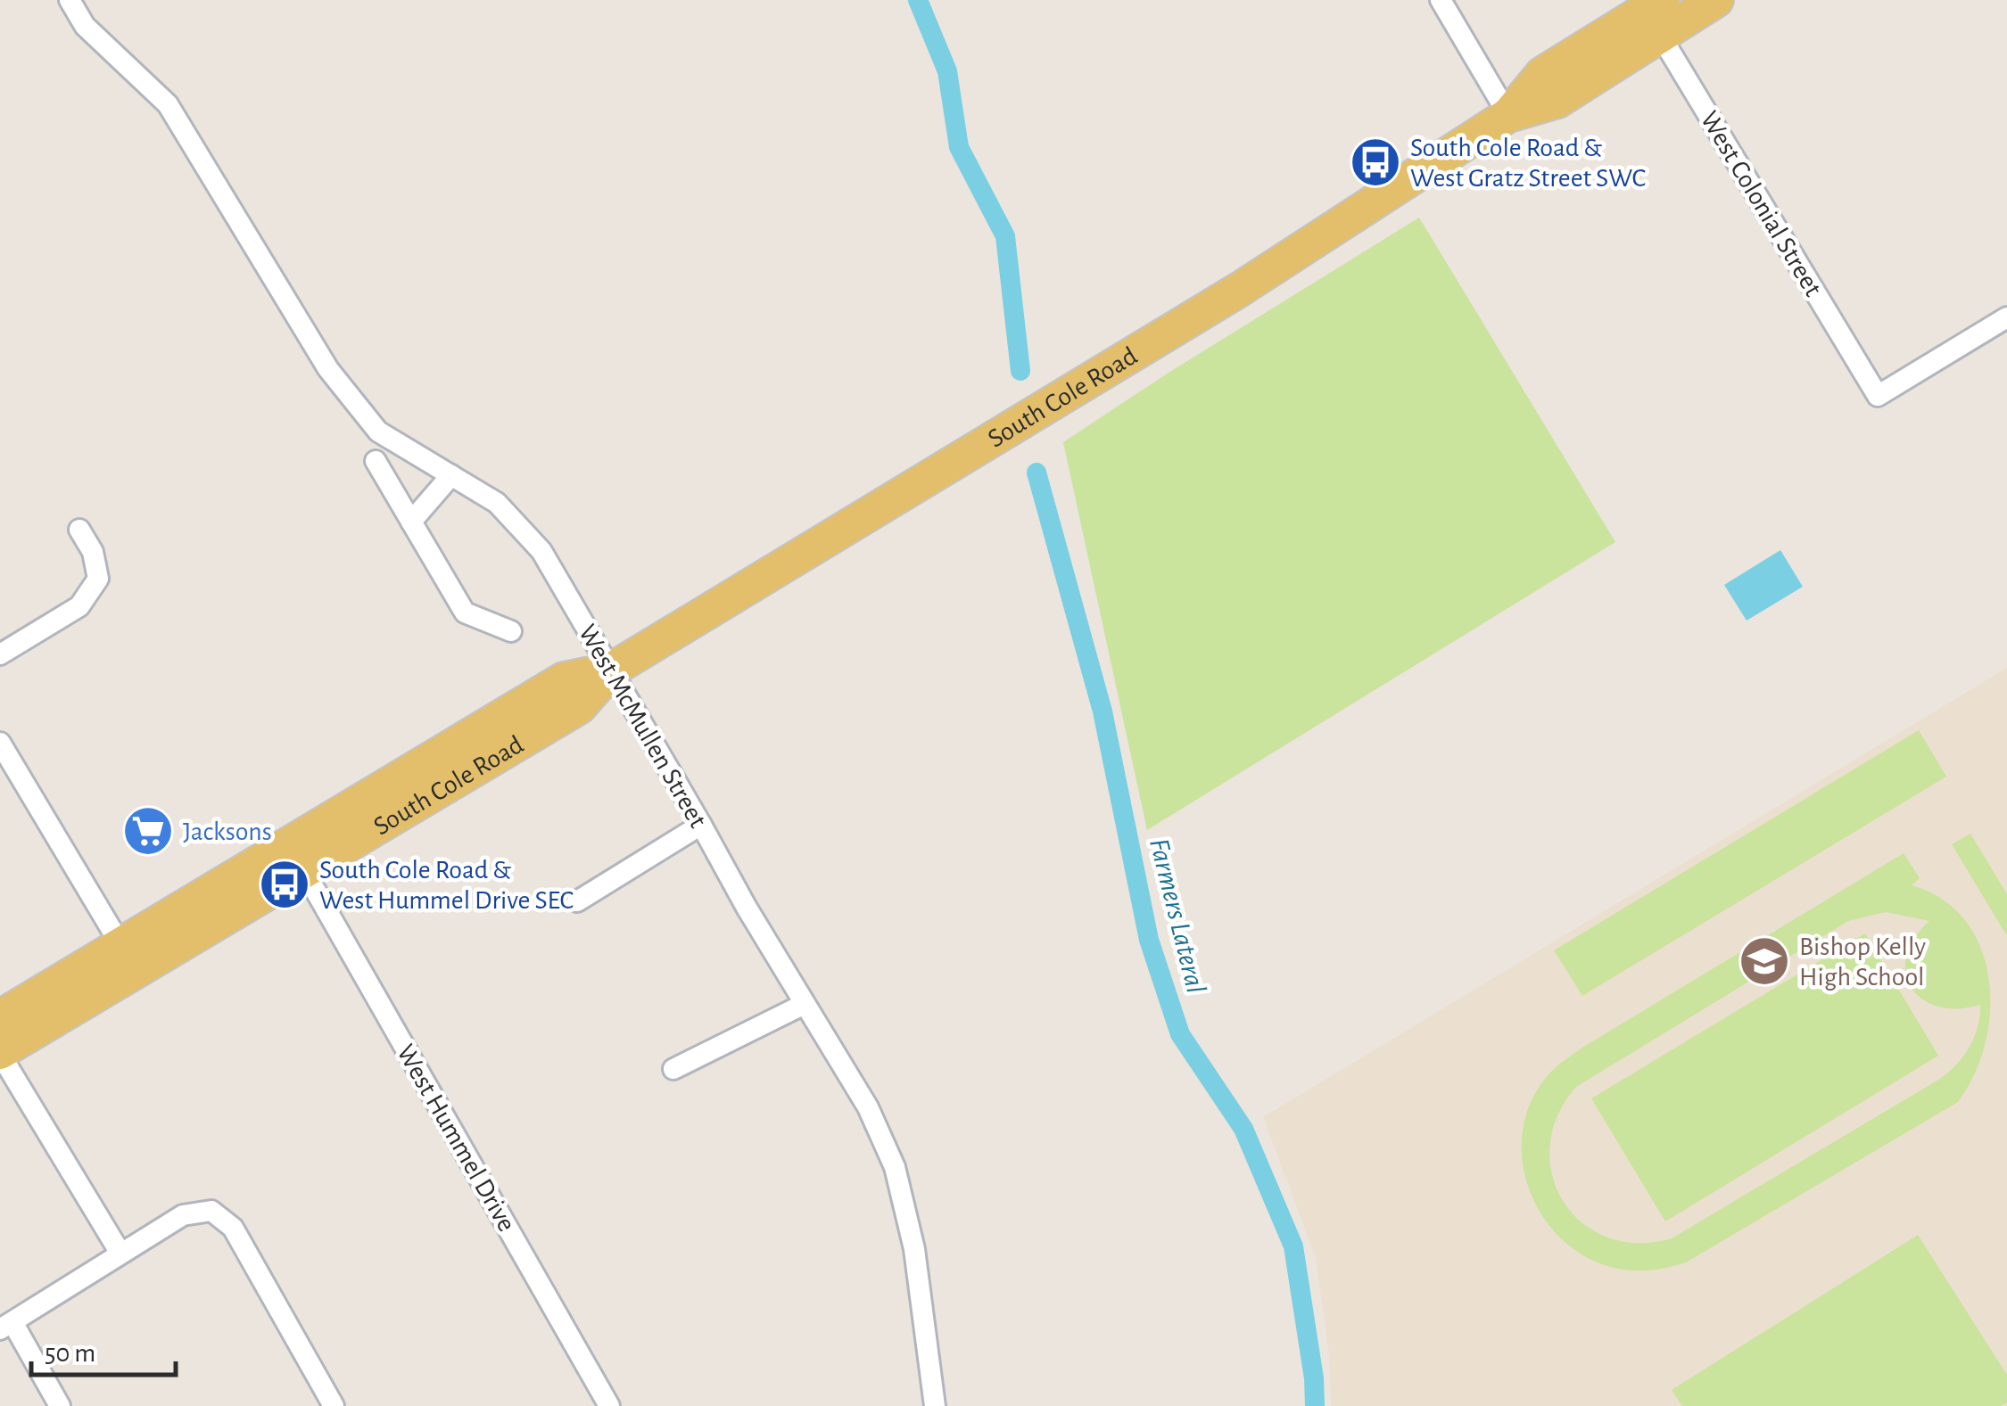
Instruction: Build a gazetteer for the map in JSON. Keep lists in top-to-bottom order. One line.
{"streets":{"main road":["South Cole Road"],"street":["West Colonial Street","West McMullen Street","West Hummel Drive"]},"crossings":[["West Colonial Street","South Cole Road"],["South Cole Road","West McMullen Street"],["South Cole Road","West Hummel Drive"]],"water":["Farmers Lateral"],"places":{"bus stop":["South Cole Road & West Gratz Street SWC","South Cole Road & West Hummel Drive SEC"],"supermarket":["Jacksons"],"school or university":["Bishop Kelly High School"]},"scale_bar":"50 m"}
